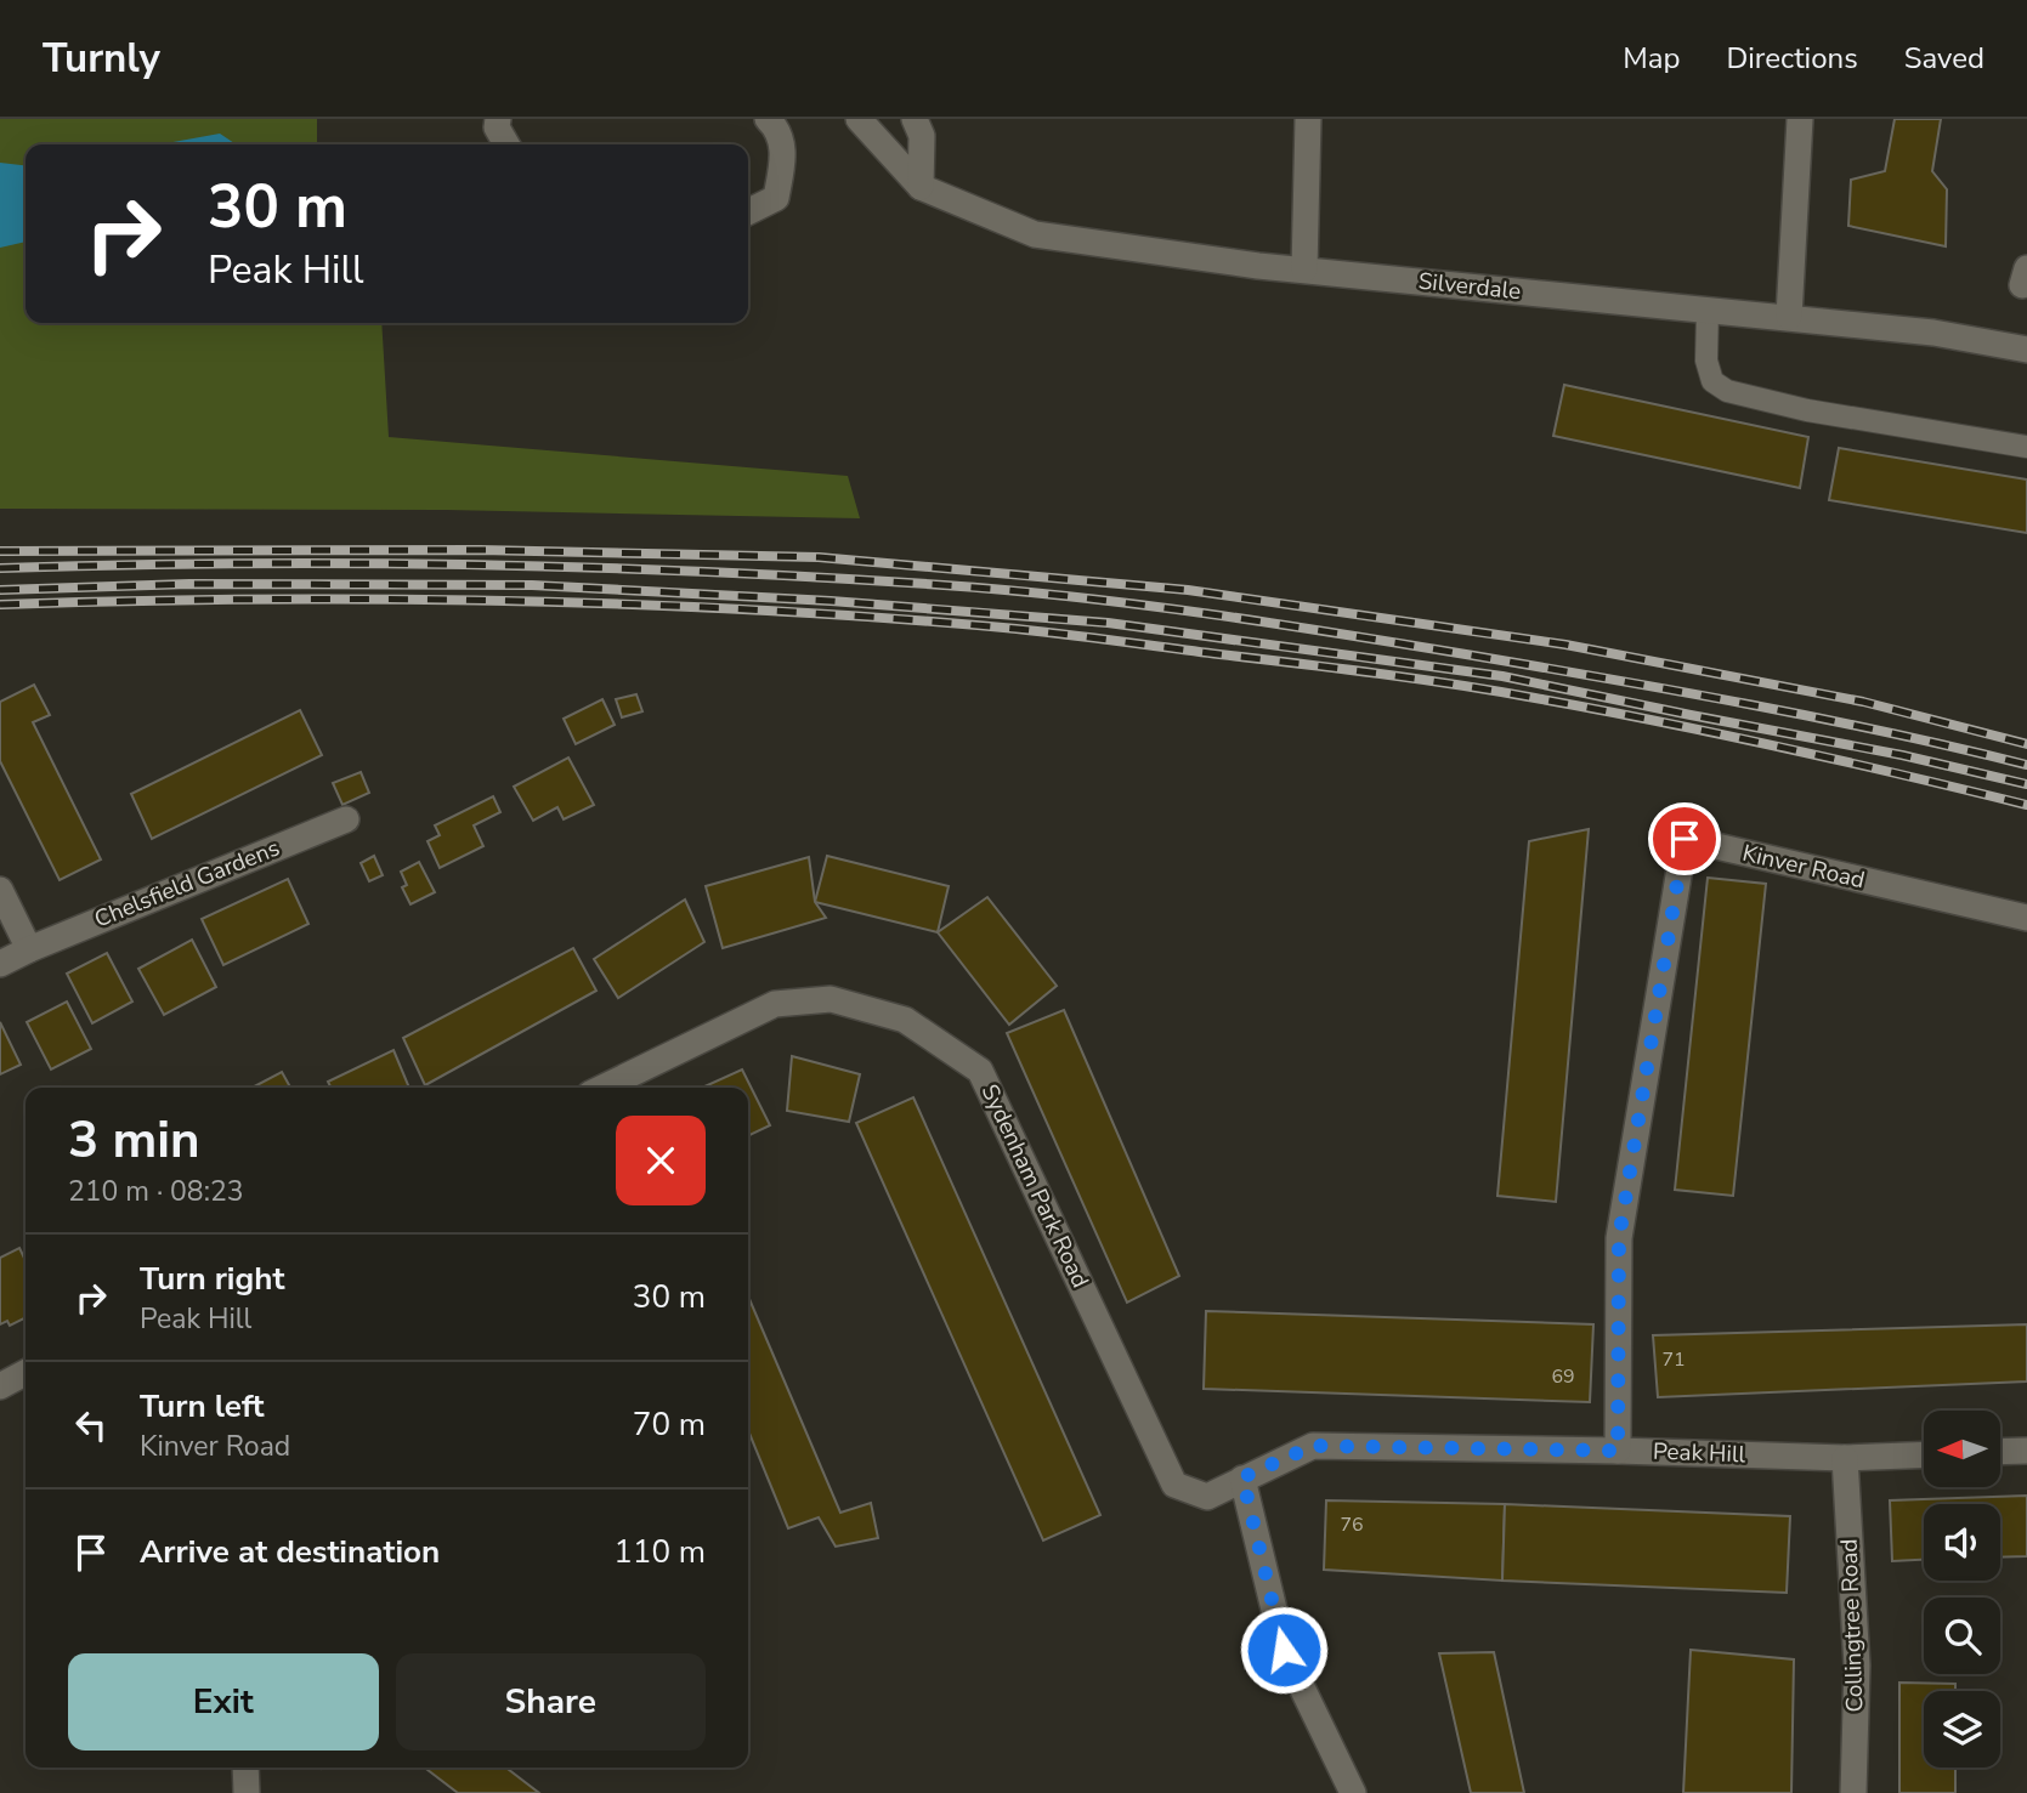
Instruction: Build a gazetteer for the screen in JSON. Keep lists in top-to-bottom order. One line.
{"streets":{"street":["Silverdale","Kinver Road","Chelsfield Gardens","Sydenham Park Road","Peak Hill","Collingtree Road"]},"crossings":[["Kinver Road","Peak Hill"],["Sydenham Park Road","Peak Hill"],["Peak Hill","Collingtree Road"]],"house_numbers":["71","69","76"],"north":"left","page":{"header":"Turnly","nav":["Map","Directions","Saved"],"turn":["30 m","Peak Hill"],"heading":["3 min","210 m · 08:23"],"list":[{"name":"Turn right","note":"Peak Hill","value":"30 m"},{"name":"Turn left","note":"Kinver Road","value":"70 m"},{"name":"Arrive at destination","value":"110 m"}],"buttons":["Exit","Share"]}}
